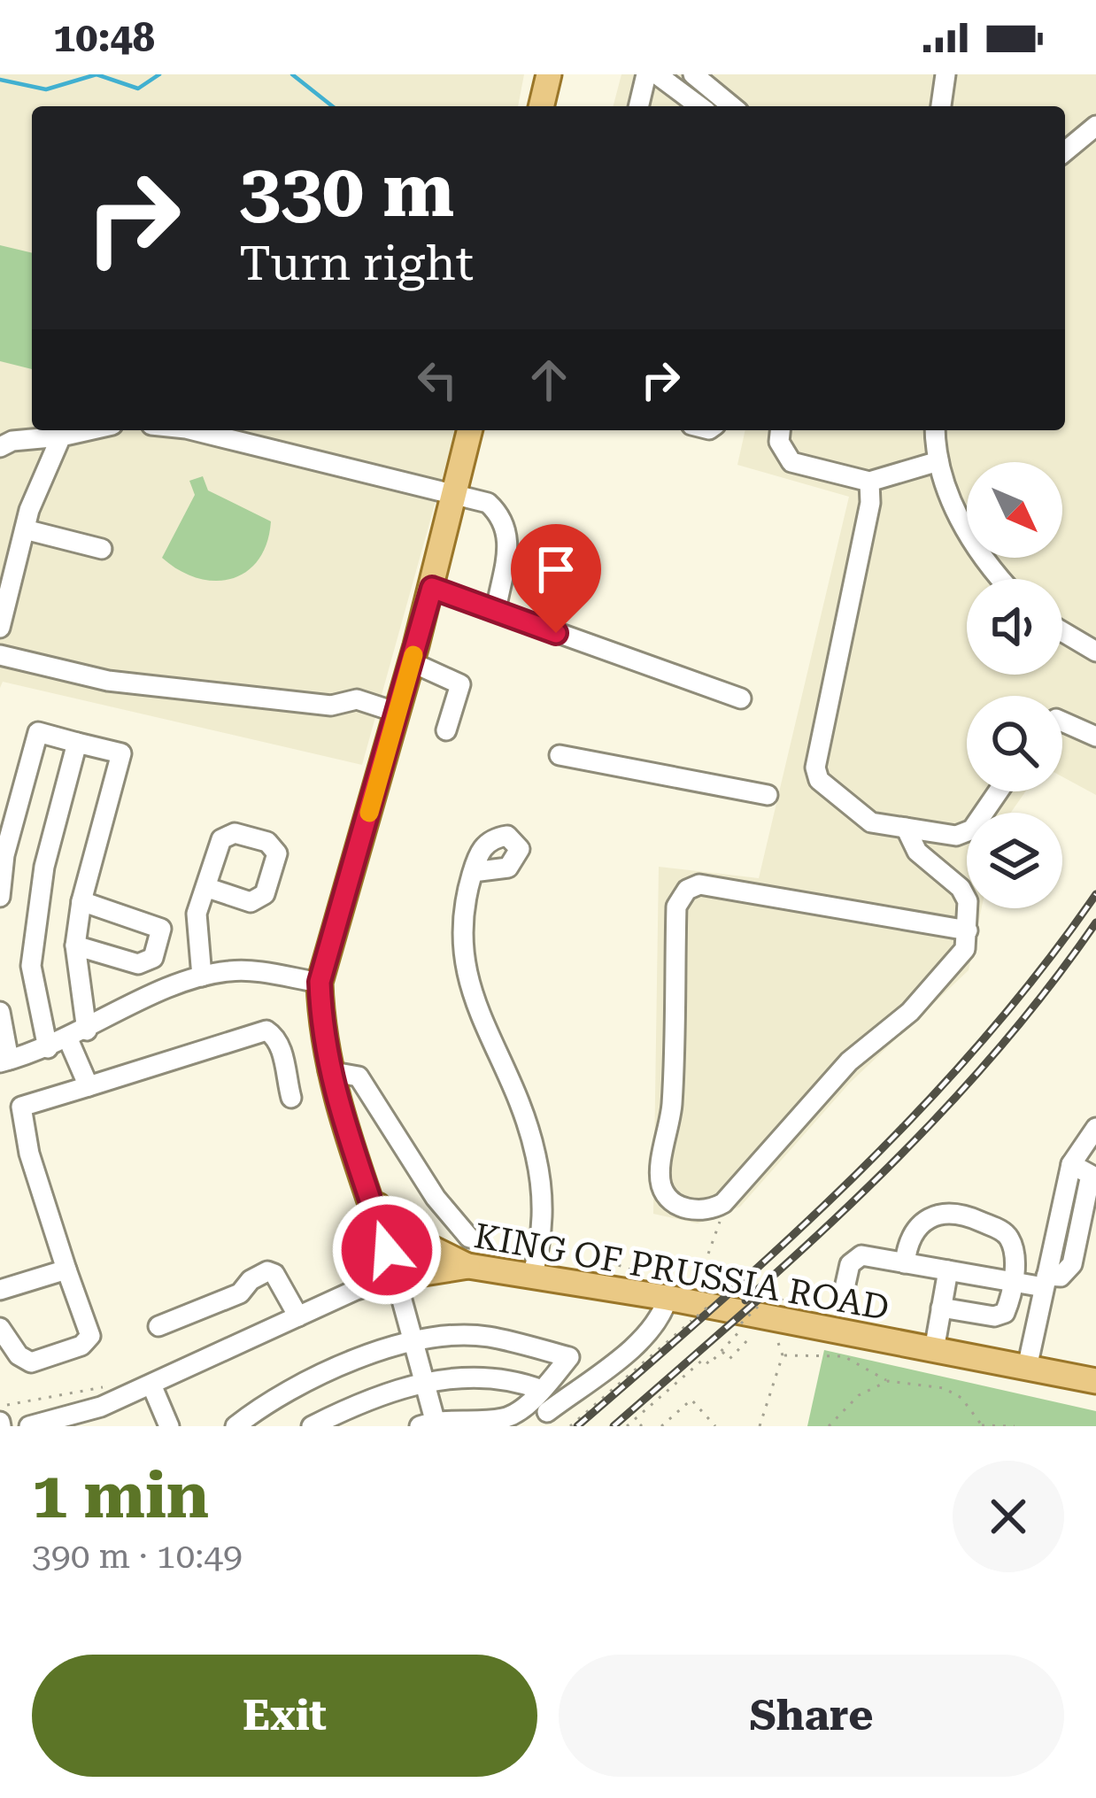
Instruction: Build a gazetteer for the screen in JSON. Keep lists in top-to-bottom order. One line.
{"streets":{"main road":["KING OF PRUSSIA ROAD"]},"north":"bottom right","page":{"status":"10:48","turn":["330 m","Turn right"],"heading":["1 min","390 m · 10:49"],"buttons":["Exit","Share"]}}
